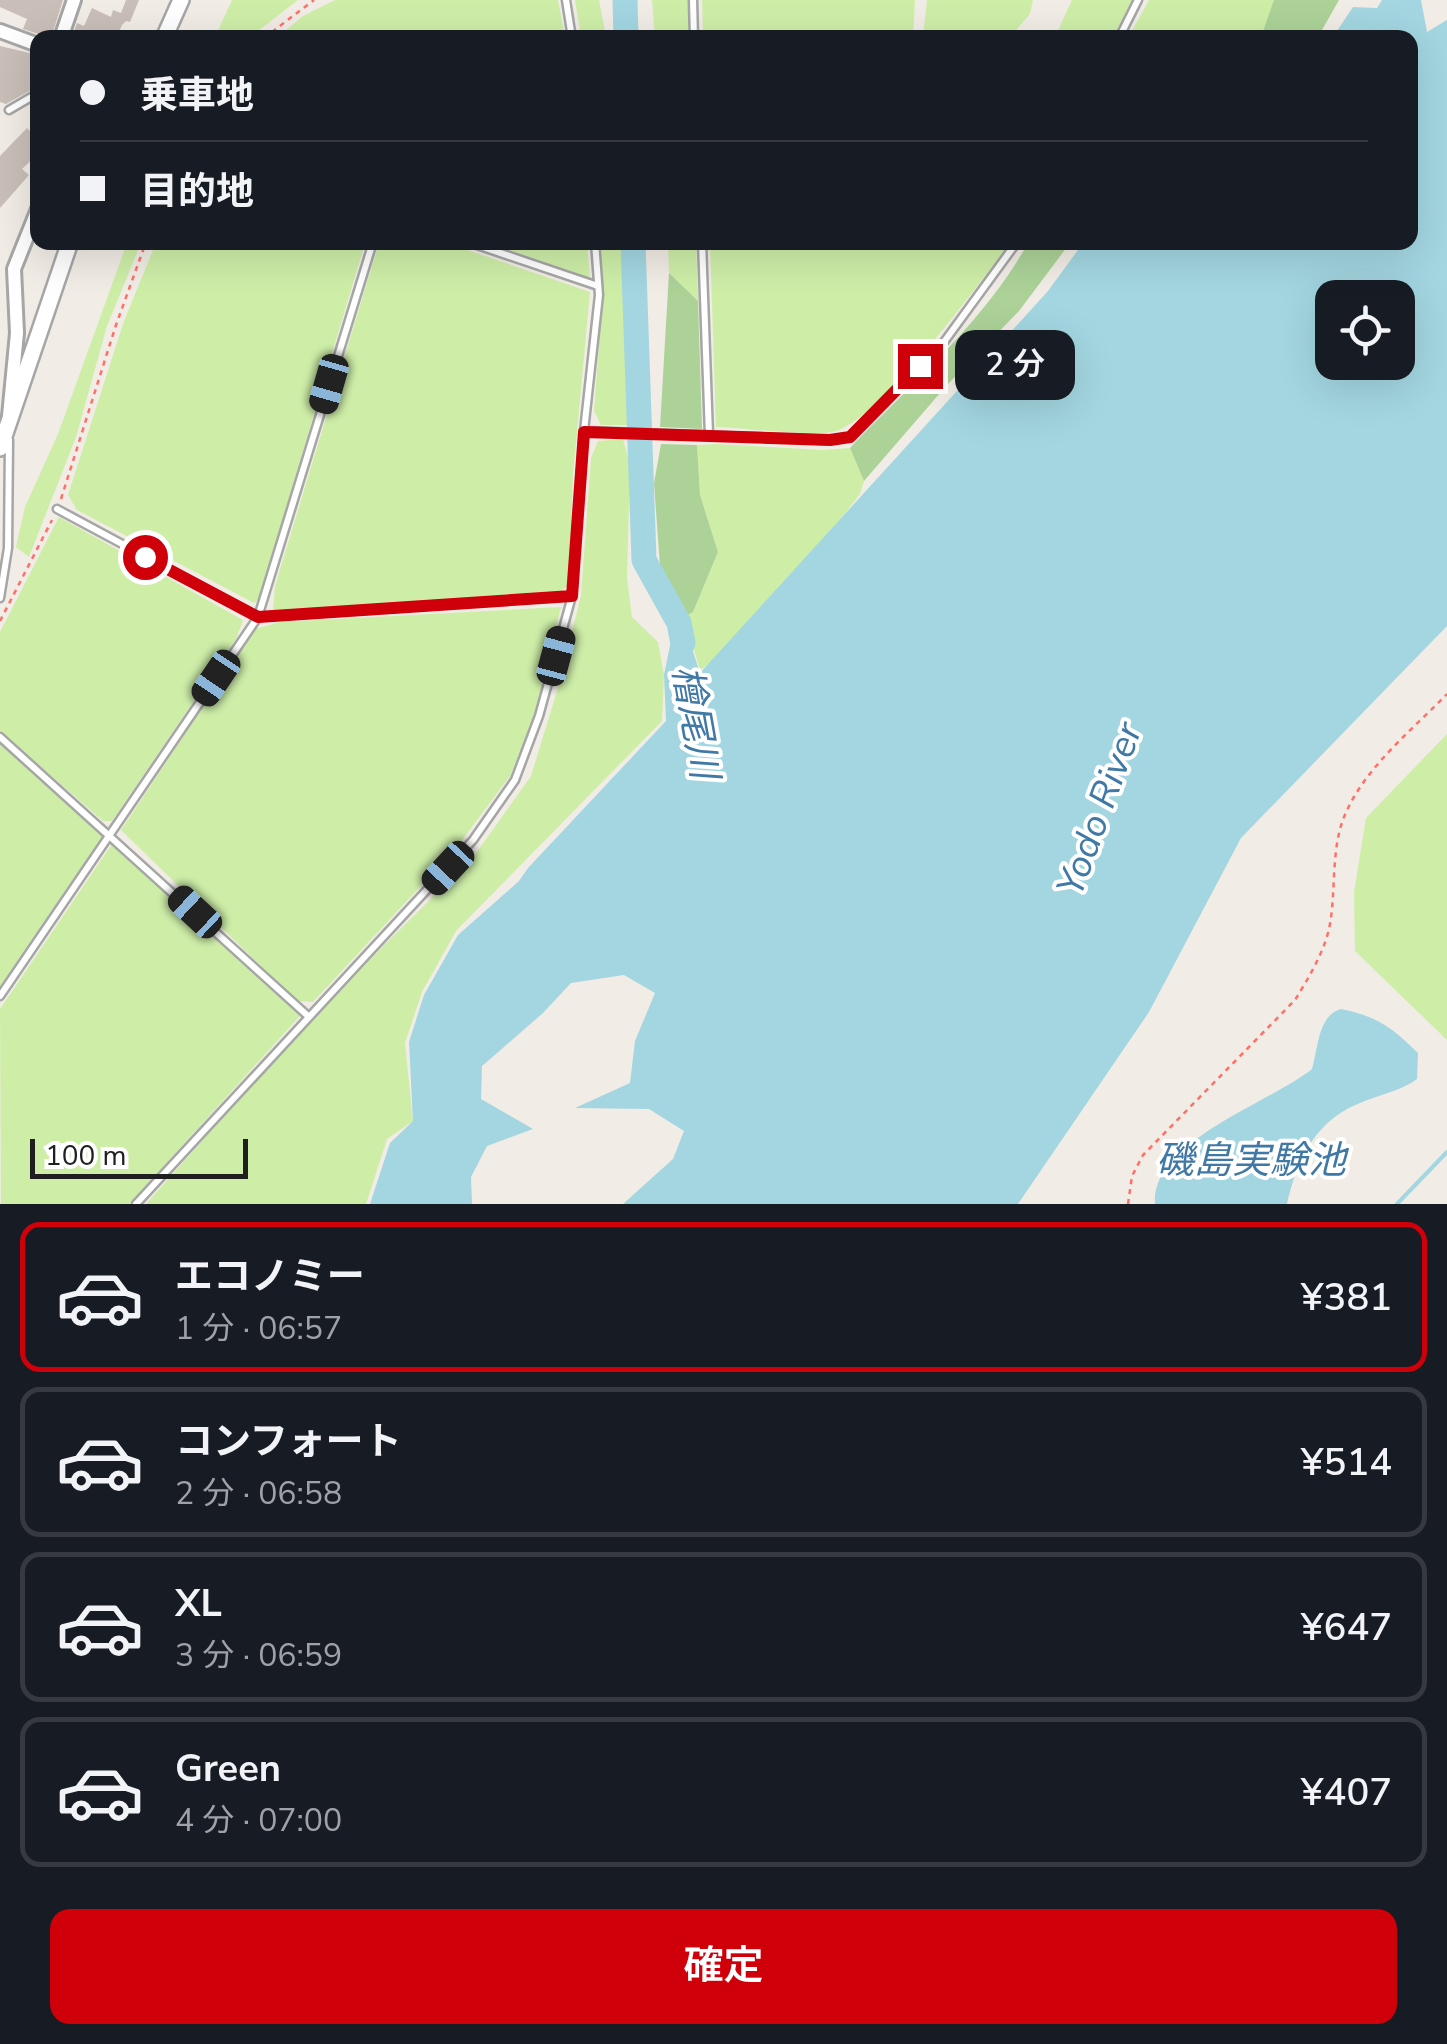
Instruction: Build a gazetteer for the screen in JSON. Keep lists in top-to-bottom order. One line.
{"water":["檜尾川","Yodo River","磯島実験池"],"scale_bar":"100 m","page":{"banner":["乗車地","目的地"],"bubble":"2 分","scale":"100 m","list":[{"name":"エコノミー","note":"1 分 · 06:57","value":"¥381"},{"name":"コンフォート","note":"2 分 · 06:58","value":"¥514"},{"name":"XL","note":"3 分 · 06:59","value":"¥647"},{"name":"Green","note":"4 分 · 07:00","value":"¥407"}],"buttons":"確定"}}
